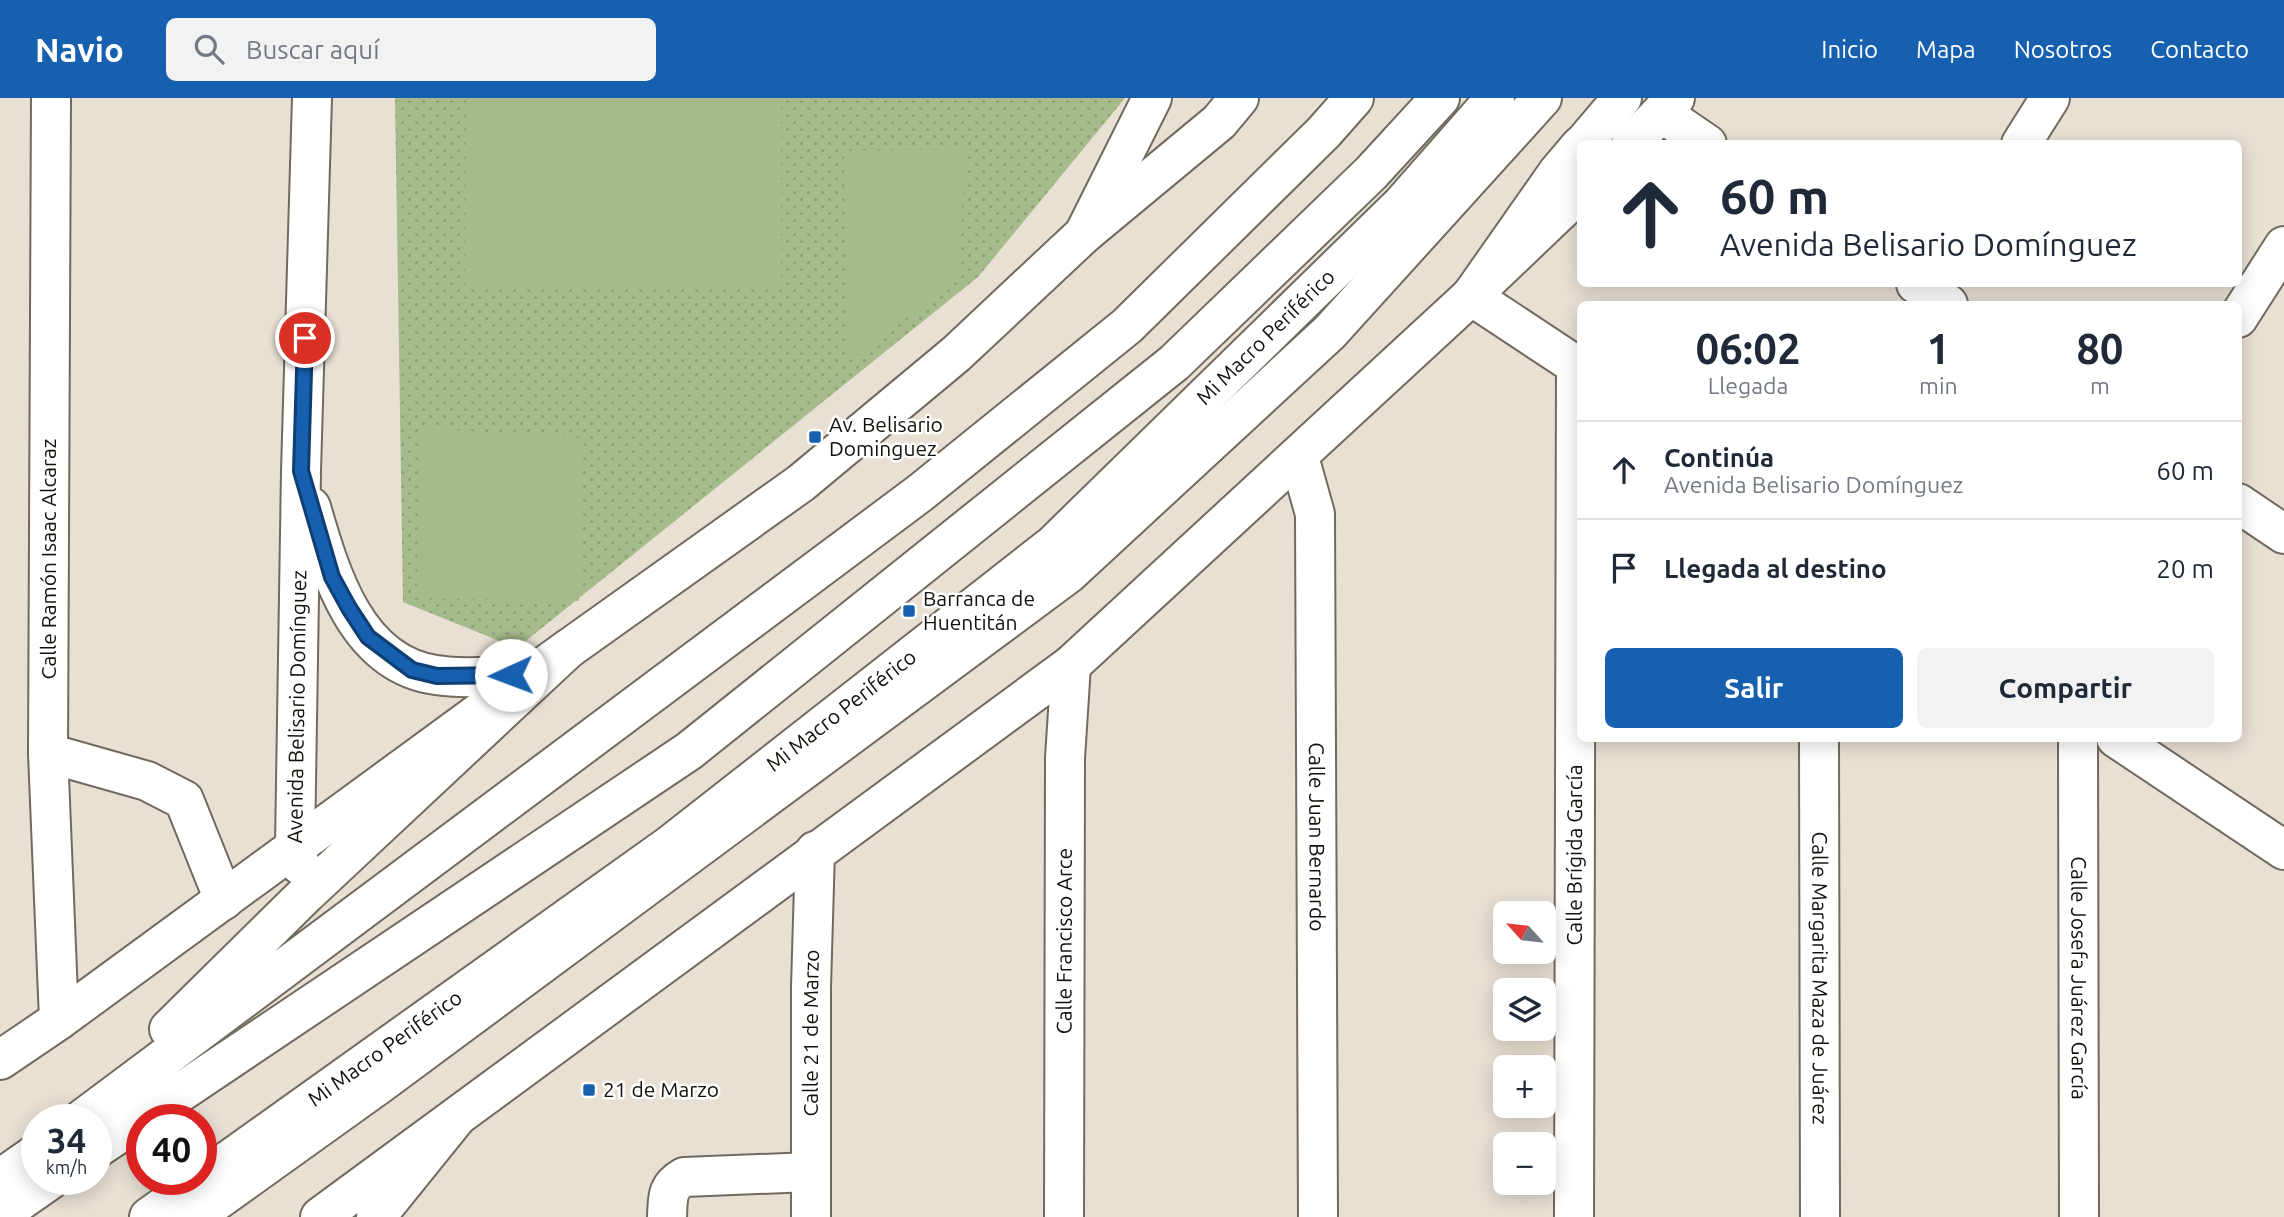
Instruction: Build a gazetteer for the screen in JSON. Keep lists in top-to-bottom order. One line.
{"streets":{"main road":["Mi Macro Periférico","Calle Ramón Isaac Alcaraz","Avenida Belisario Domínguez","Calle Juan Bernardo","Calle Brígida García","Calle Francisco Arce","Calle Margarita Maza de Juárez","Calle Josefa Juárez García","Calle 21 de Marzo"]},"places":{"transit":["Av. Belisario Dominguez","Barranca de Huentitán","21 de Marzo"]},"north":"top left","page":{"header":"Navio","search":"Buscar aquí","nav":["Inicio","Mapa","Nosotros","Contacto"],"turn":["60 m","Avenida Belisario Domínguez"],"eta":["06:02","Llegada","1","min","80","m"],"list":[{"name":"Continúa","note":"Avenida Belisario Domínguez","value":"60 m"},{"name":"Llegada al destino","value":"20 m"}],"buttons":["Salir","Compartir"],"map_buttons":["+","−"],"speed":"34 km/h","limit":"40"}}
